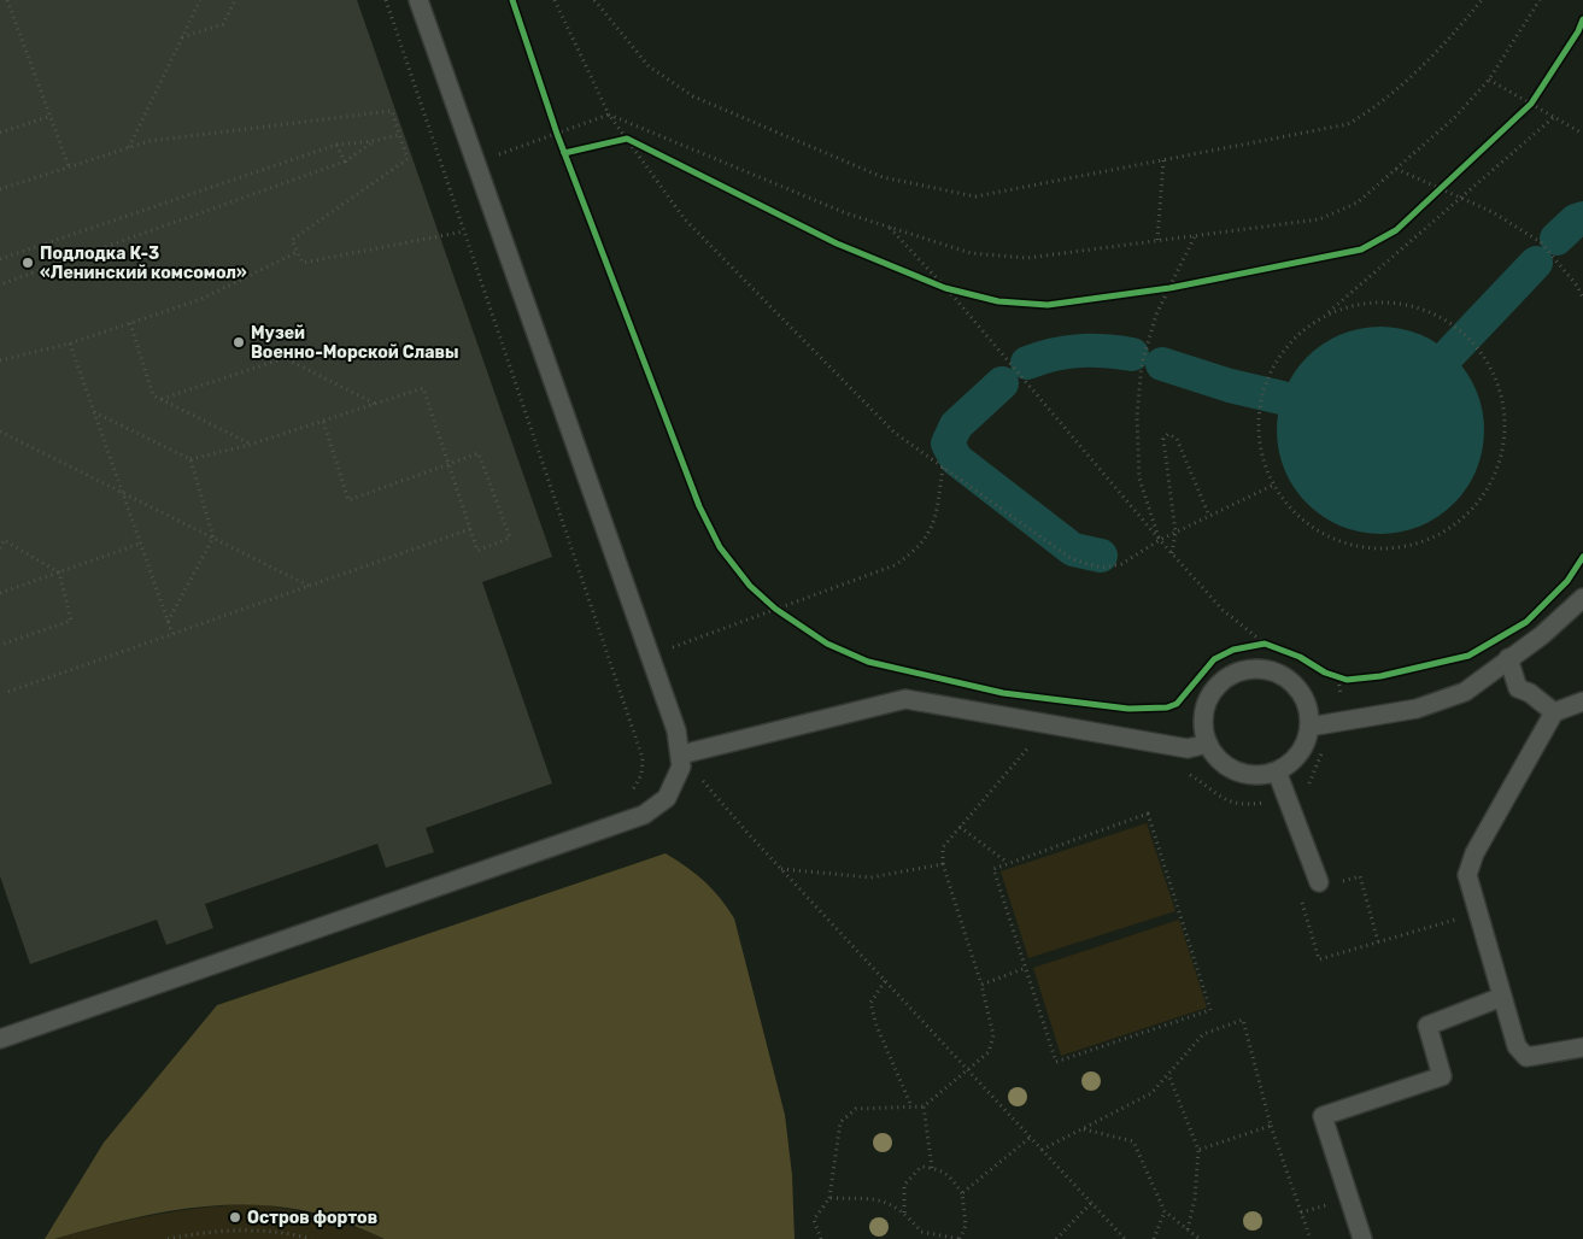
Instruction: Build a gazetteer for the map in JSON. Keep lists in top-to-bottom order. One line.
{"places":["Подлодка К-3 «Ленинский комсомол»","Музей Военно-Морской Славы","Остров фортов"]}
